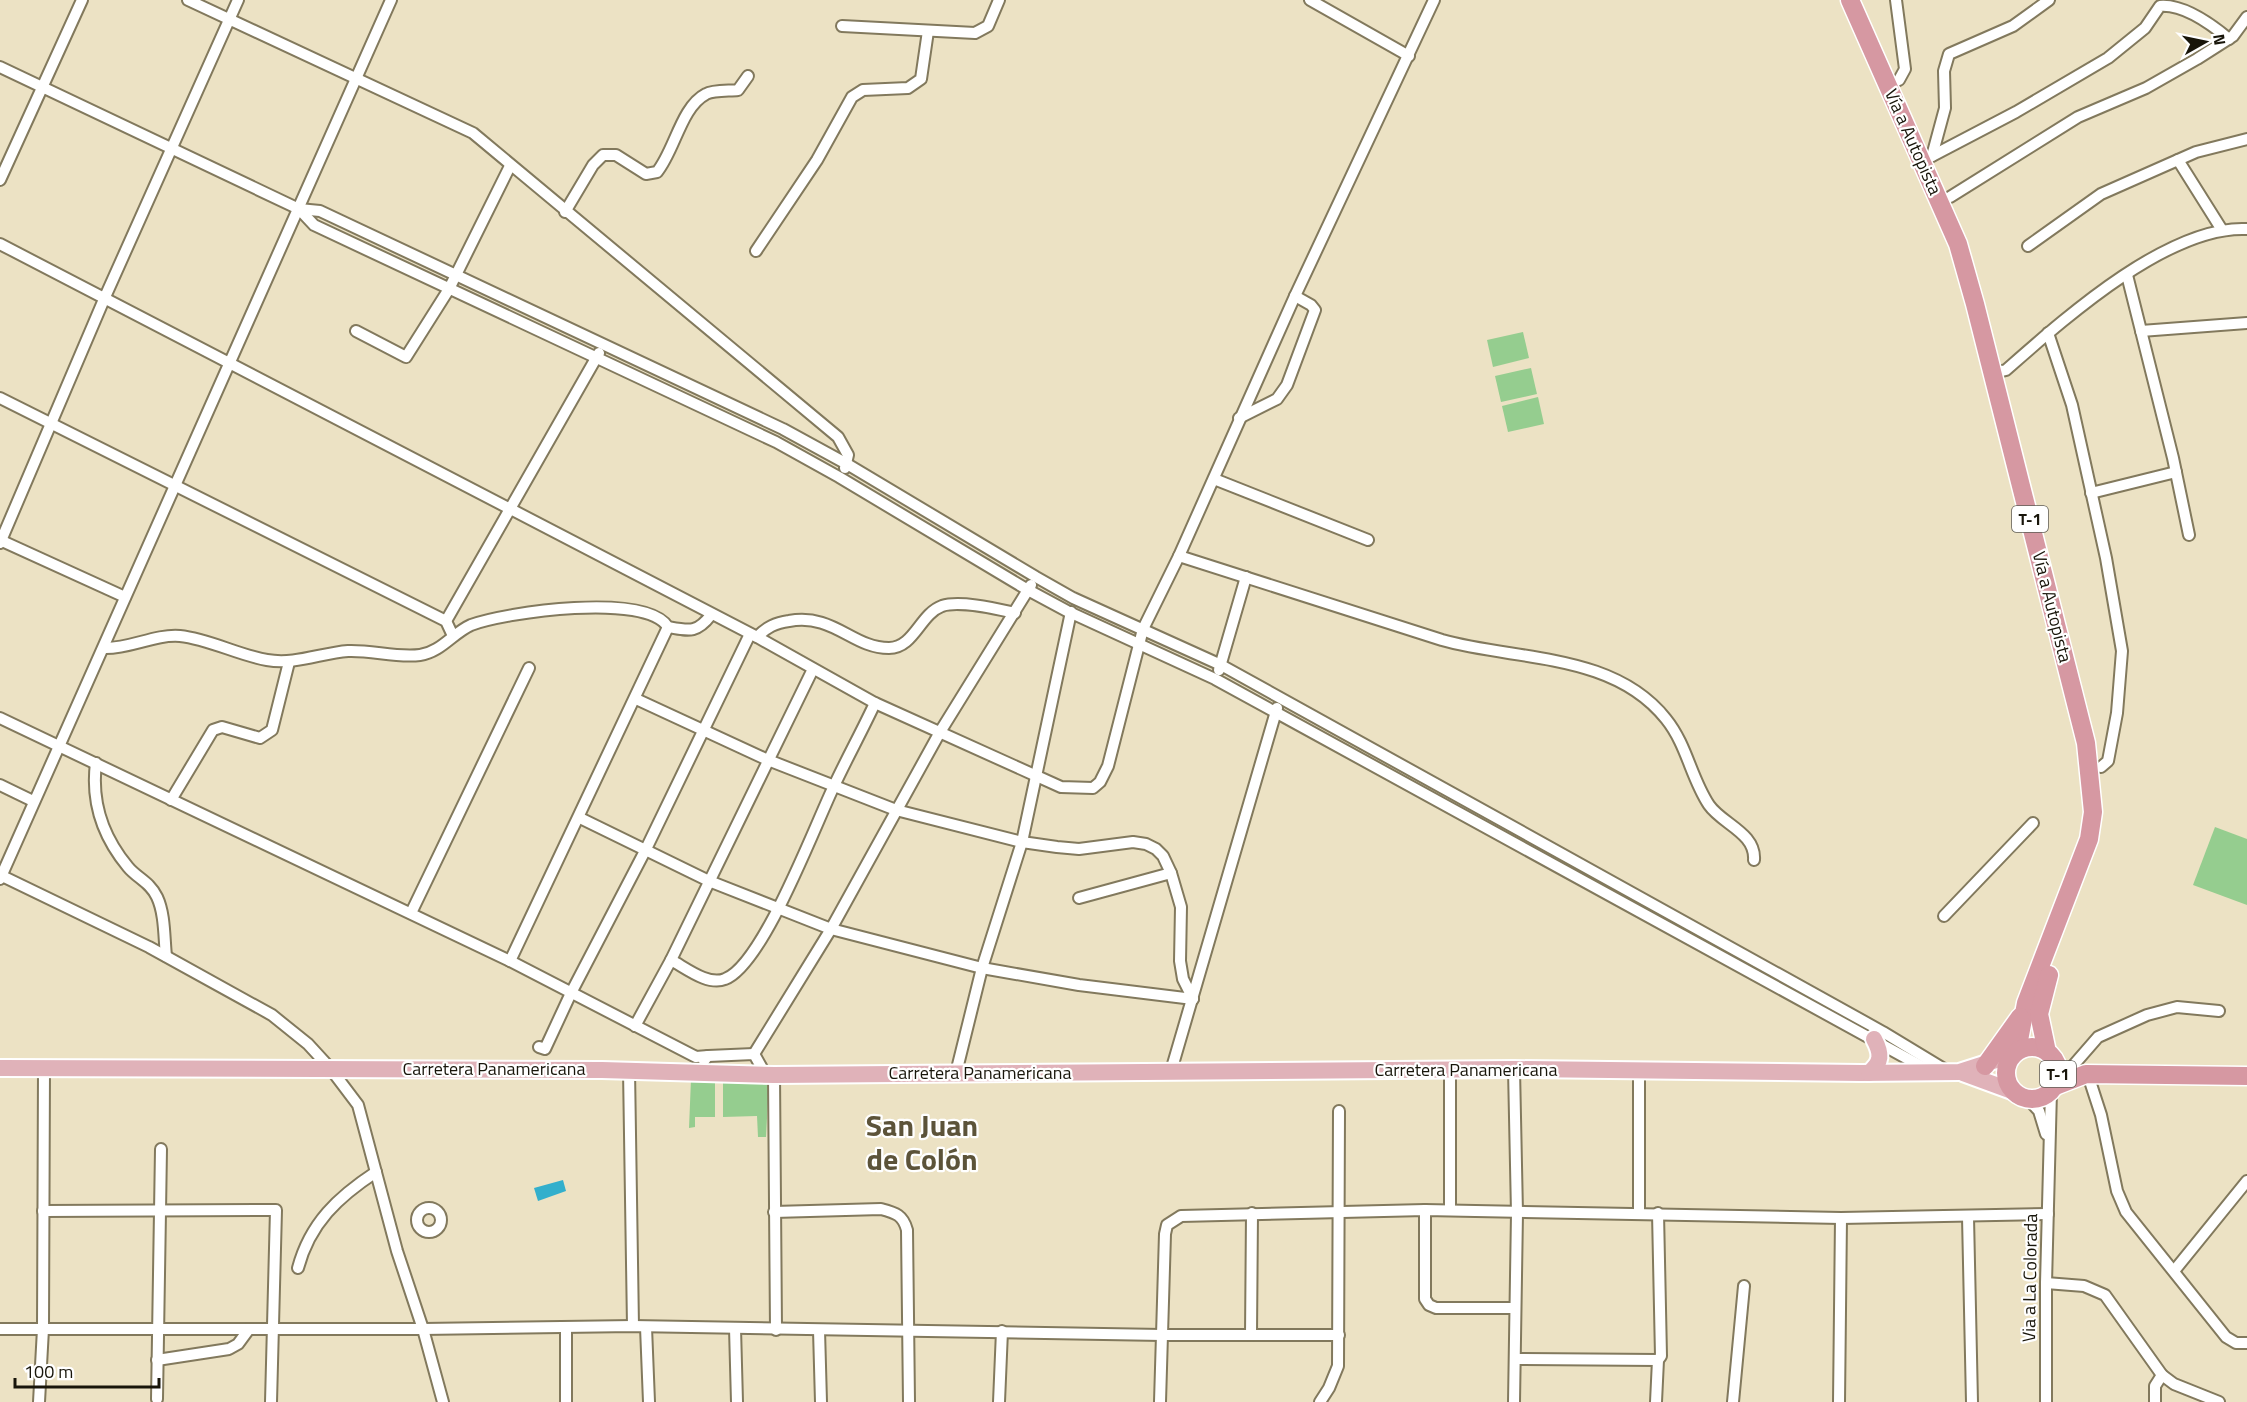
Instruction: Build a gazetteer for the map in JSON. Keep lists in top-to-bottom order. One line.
{"streets":{"highway":["Vía a Autopista","T-1"],"main road":["Carretera Panamericana"],"street":["Via a La Colorada"]},"crossings":[["Vía a Autopista","T-1"],["Vía a Autopista","Carretera Panamericana"],["T-1","Carretera Panamericana"],["T-1","Via a La Colorada"]],"districts":["San Juan de Colón"],"scale_bar":"100 m","north":"right"}
